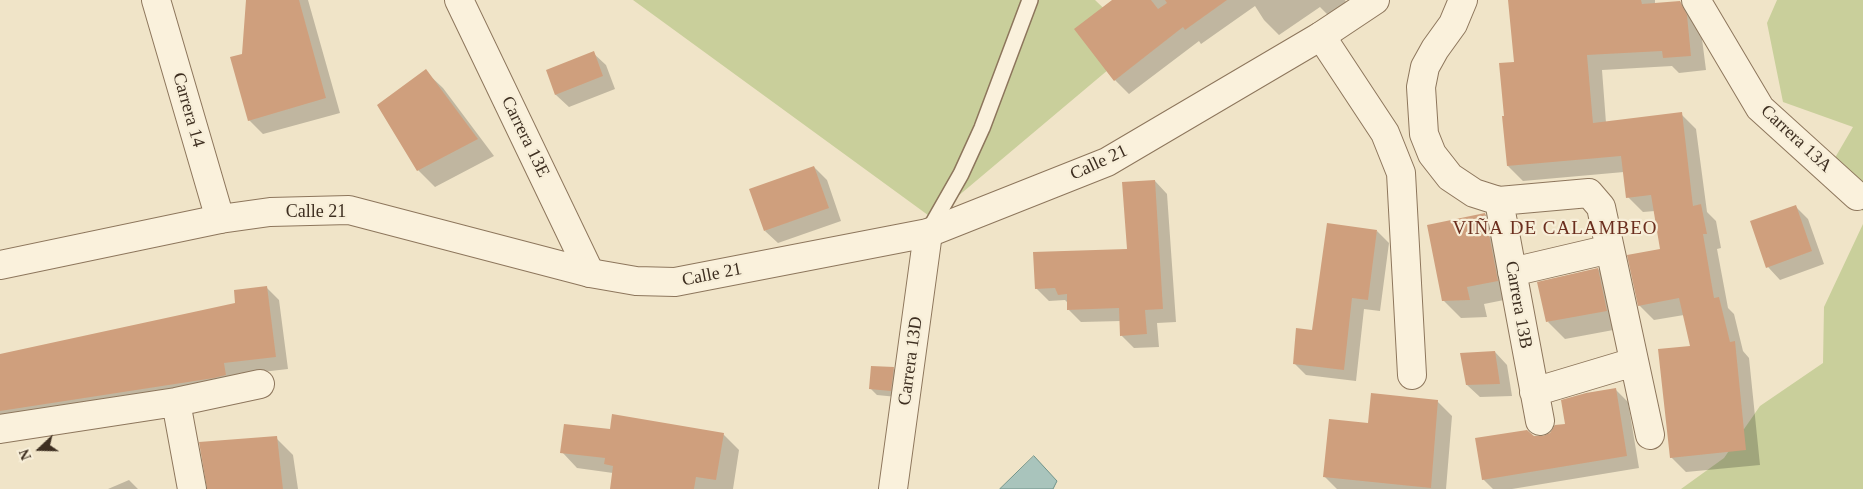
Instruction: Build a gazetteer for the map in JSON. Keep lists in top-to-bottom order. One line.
{"streets":{"street":["Carrera 14","Carrera 13E","Carrera 13A","Calle 21","Carrera 13B","Carrera 13D"]},"crossings":[["Carrera 14","Calle 21"],["Carrera 13E","Calle 21"],["Calle 21","Carrera 13D"]],"districts":["VIÑA DE CALAMBEO"],"north":"left"}
